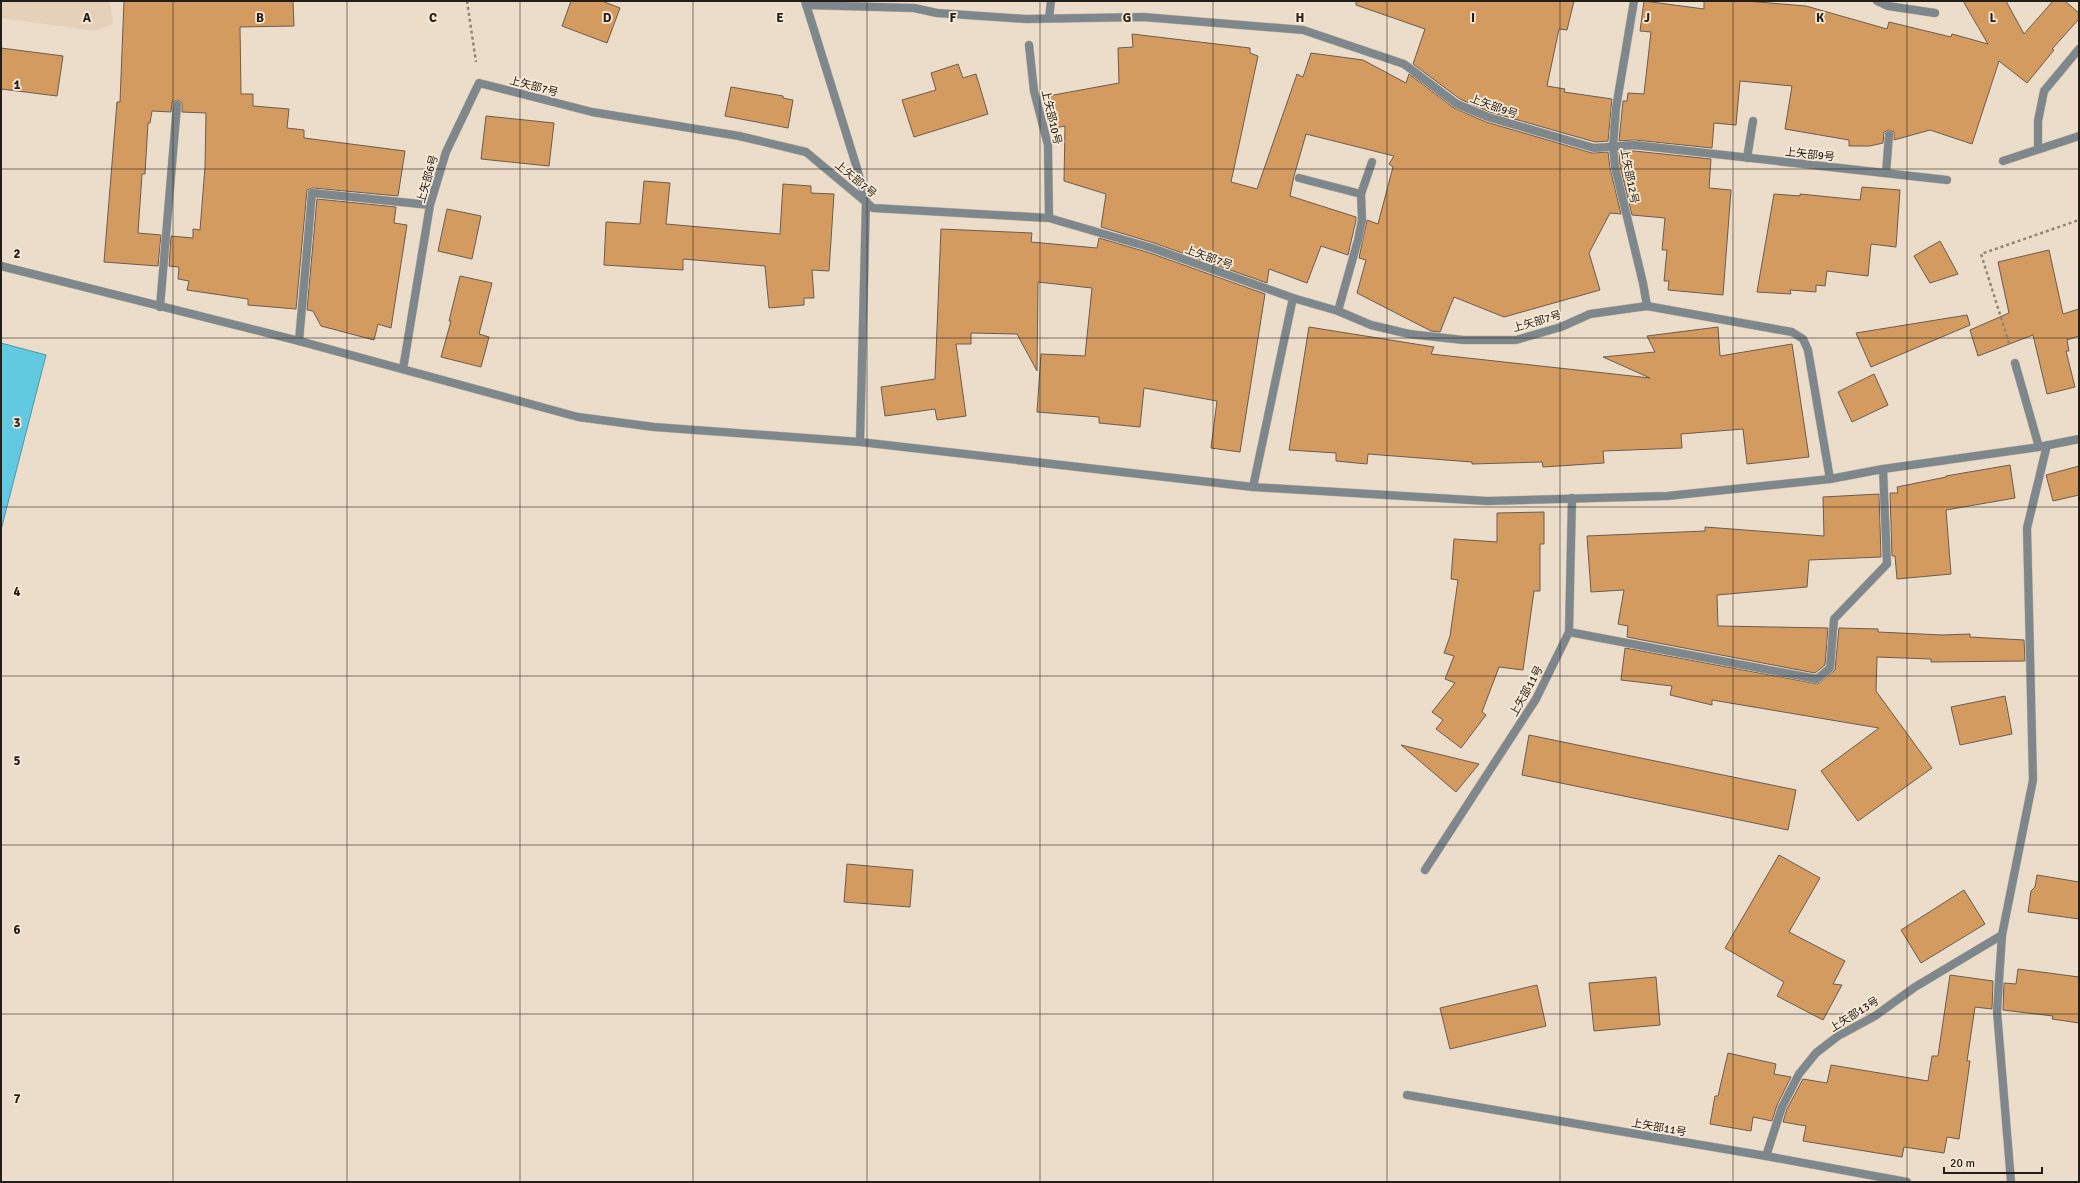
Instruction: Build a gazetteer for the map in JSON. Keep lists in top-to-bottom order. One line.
{"streets":{"street":["上矢部7号","上矢部9号","上矢部10号","上矢部12号","上矢部6号","上矢部11号","上矢部13号"]},"crossings":[["上矢部7号","上矢部10号"],["上矢部7号","上矢部12号"],["上矢部7号","上矢部6号"],["上矢部9号","上矢部12号"],["上矢部11号","上矢部13号"]],"scale_bar":"20 m","grid":{"columns":["A","B","C","D","E","F","G","H","I","J","K","L"],"rows":["1","2","3","4","5","6","7"]}}
